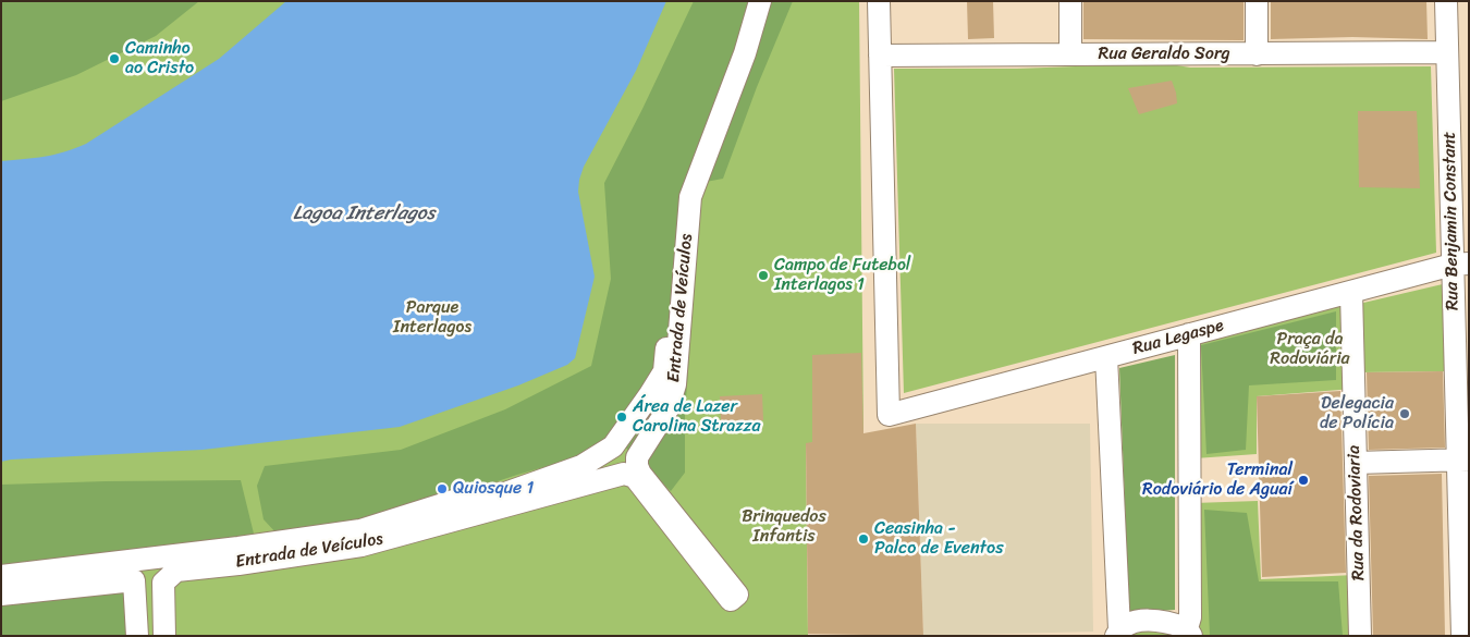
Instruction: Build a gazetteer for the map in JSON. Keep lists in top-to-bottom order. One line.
{"streets":{"street":["Rua Geraldo Sorg","Rua Benjamin Constant","Entrada de Veículos","Rua Legaspe","Rua da Rodoviaria"]},"crossings":[["Rua Geraldo Sorg","Rua Benjamin Constant"],["Rua Geraldo Sorg","Rua Legaspe"],["Rua Benjamin Constant","Rua Legaspe"],["Rua Legaspe","Rua da Rodoviaria"]],"water":["Lagoa Interlagos"],"parks":["Parque Interlagos","Praça da Rodoviária","Brinquedos Infantis"],"places":["Caminho ao Cristo","Campo de Futebol Interlagos 1","Delegacia de Polícia","Área de Lazer Carolina Strazza","Terminal Rodoviário de Aguaí","Quiosque 1","Ceasinha - Palco de Eventos"]}
